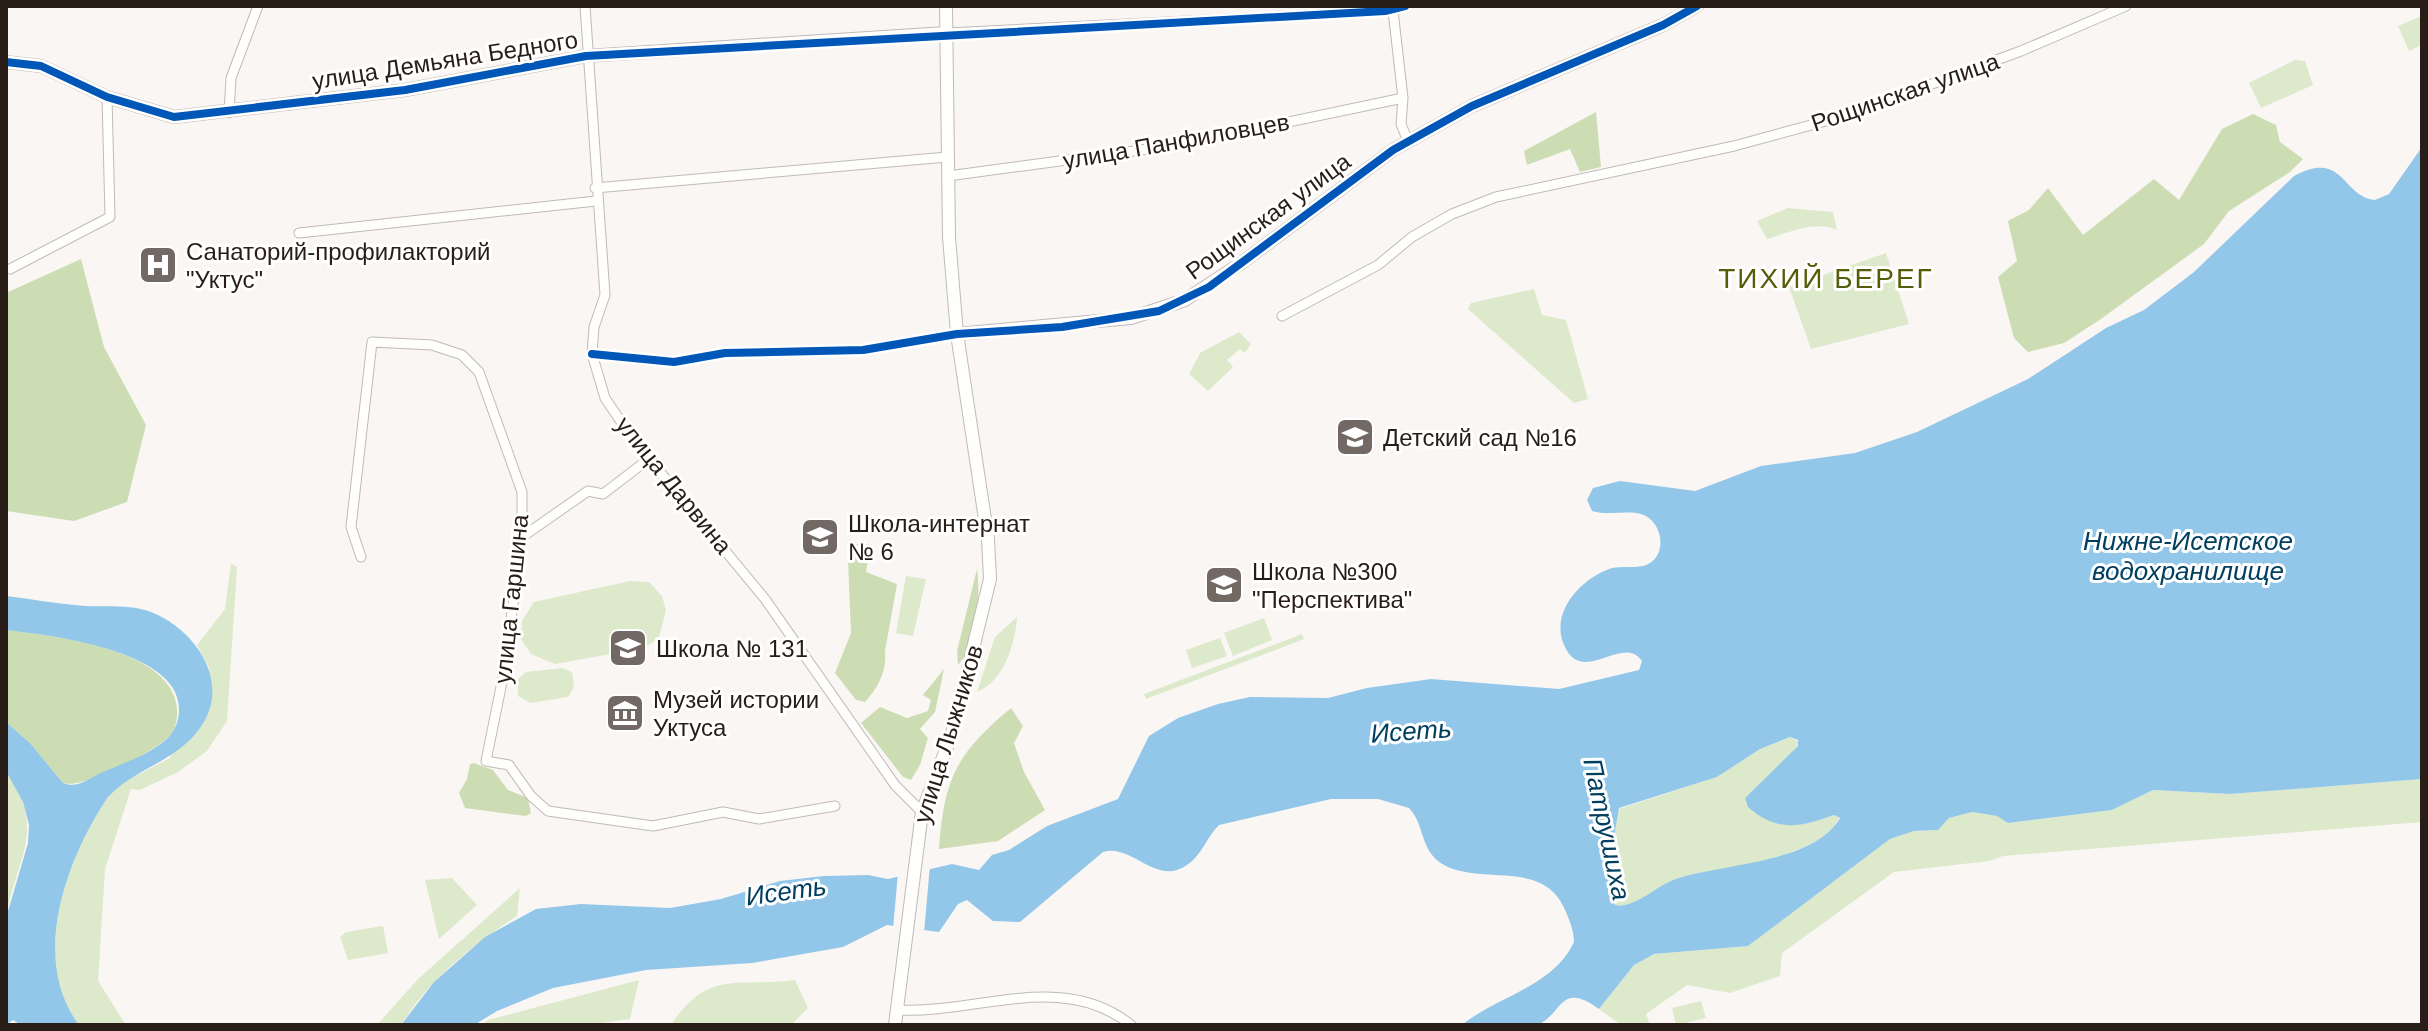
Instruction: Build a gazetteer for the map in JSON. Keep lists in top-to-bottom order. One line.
{"streets":{"street":["улица Демьяна Бедного","Рощинская улица","улица Панфиловцев","улица Дарвина","улица Гаршина","улица Лыжников"]},"crossings":[["улица Демьяна Бедного","улица Дарвина"],["улица Демьяна Бедного","улица Лыжников"],["Рощинская улица","улица Дарвина"],["Рощинская улица","улица Лыжников"],["улица Панфиловцев","улица Лыжников"],["улица Дарвина","улица Лыжников"]],"districts":["ТИХИЙ БЕРЕГ"],"water":["Нижне-Исетское водохранилище","Исеть","Патрушиха"],"places":{"hospital":["Санаторий-профилакторий \"Уктус\""],"school or university":["Детский сад №16","Школа-интернат № 6","Школа №300 \"Перспектива\"","Школа № 131"],"museum":["Музей истории Уктуса"]}}
